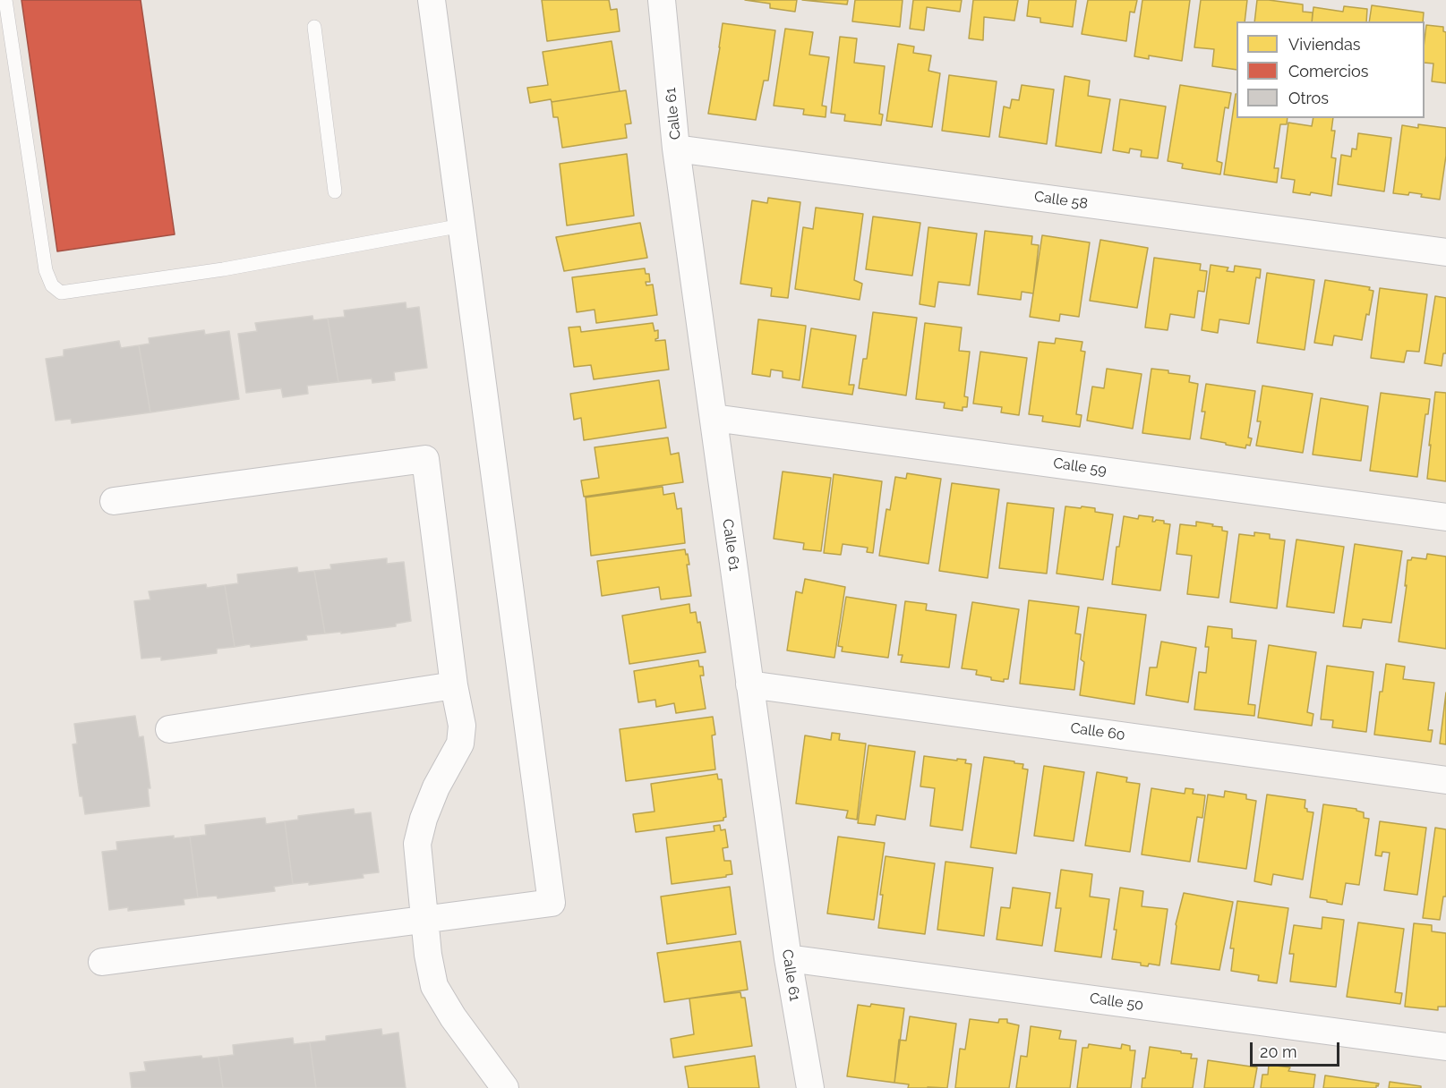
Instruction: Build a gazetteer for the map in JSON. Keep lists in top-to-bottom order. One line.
{"streets":{"street":["Calle 61","Calle 58","Calle 59","Calle 60","Calle 50"]},"crossings":[["Calle 61","Calle 58"],["Calle 61","Calle 59"],["Calle 61","Calle 60"],["Calle 61","Calle 50"]],"legend":["Viviendas","Comercios","Otros"],"scale_bar":"20 m"}
